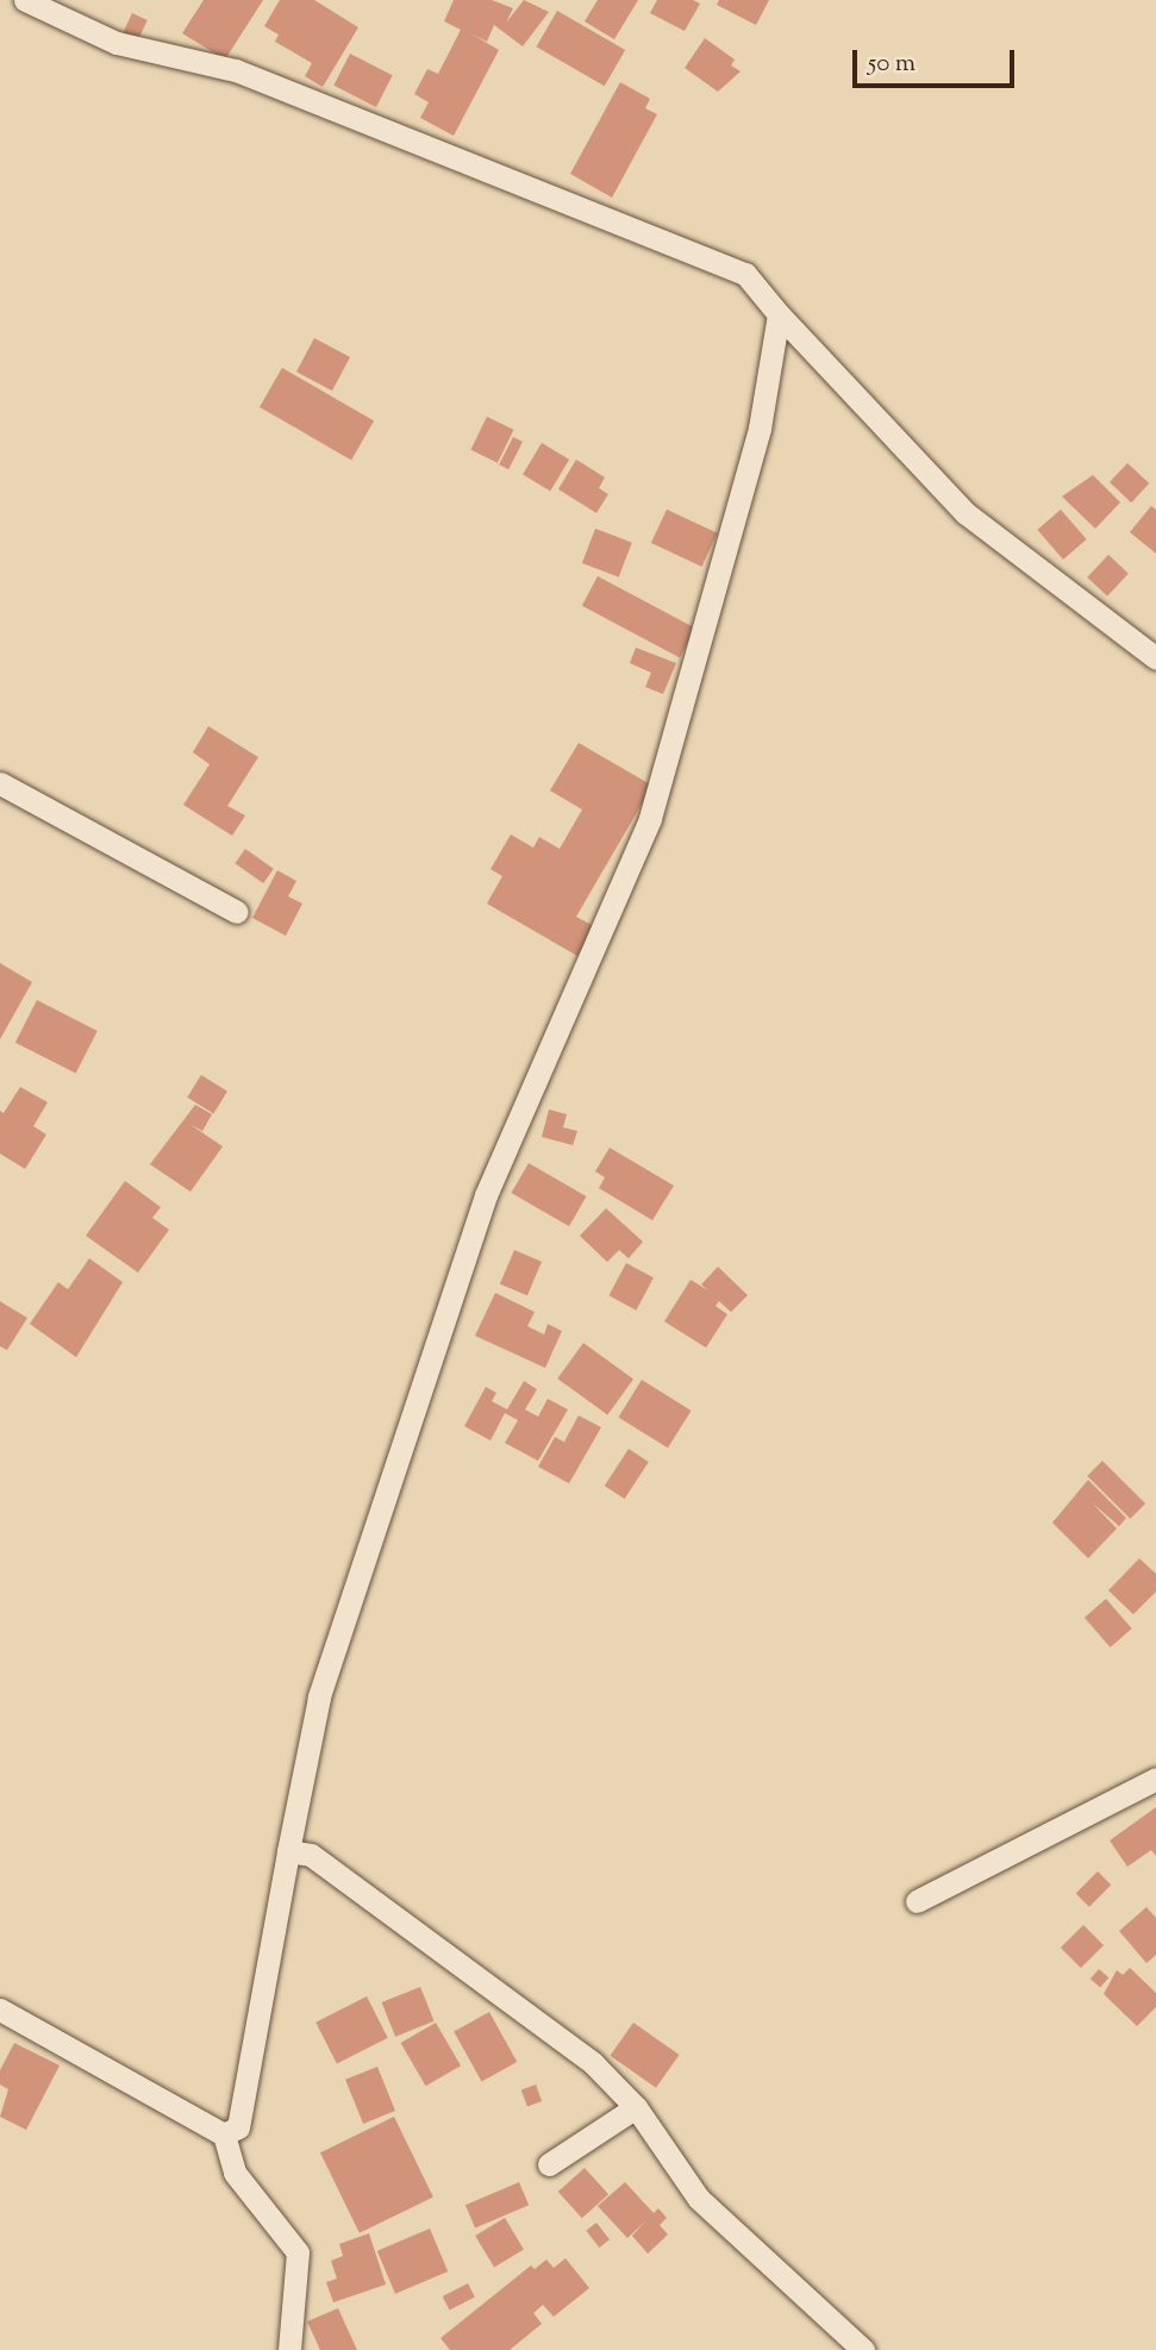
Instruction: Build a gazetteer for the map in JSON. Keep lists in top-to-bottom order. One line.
{"scale_bar":"50 m"}
